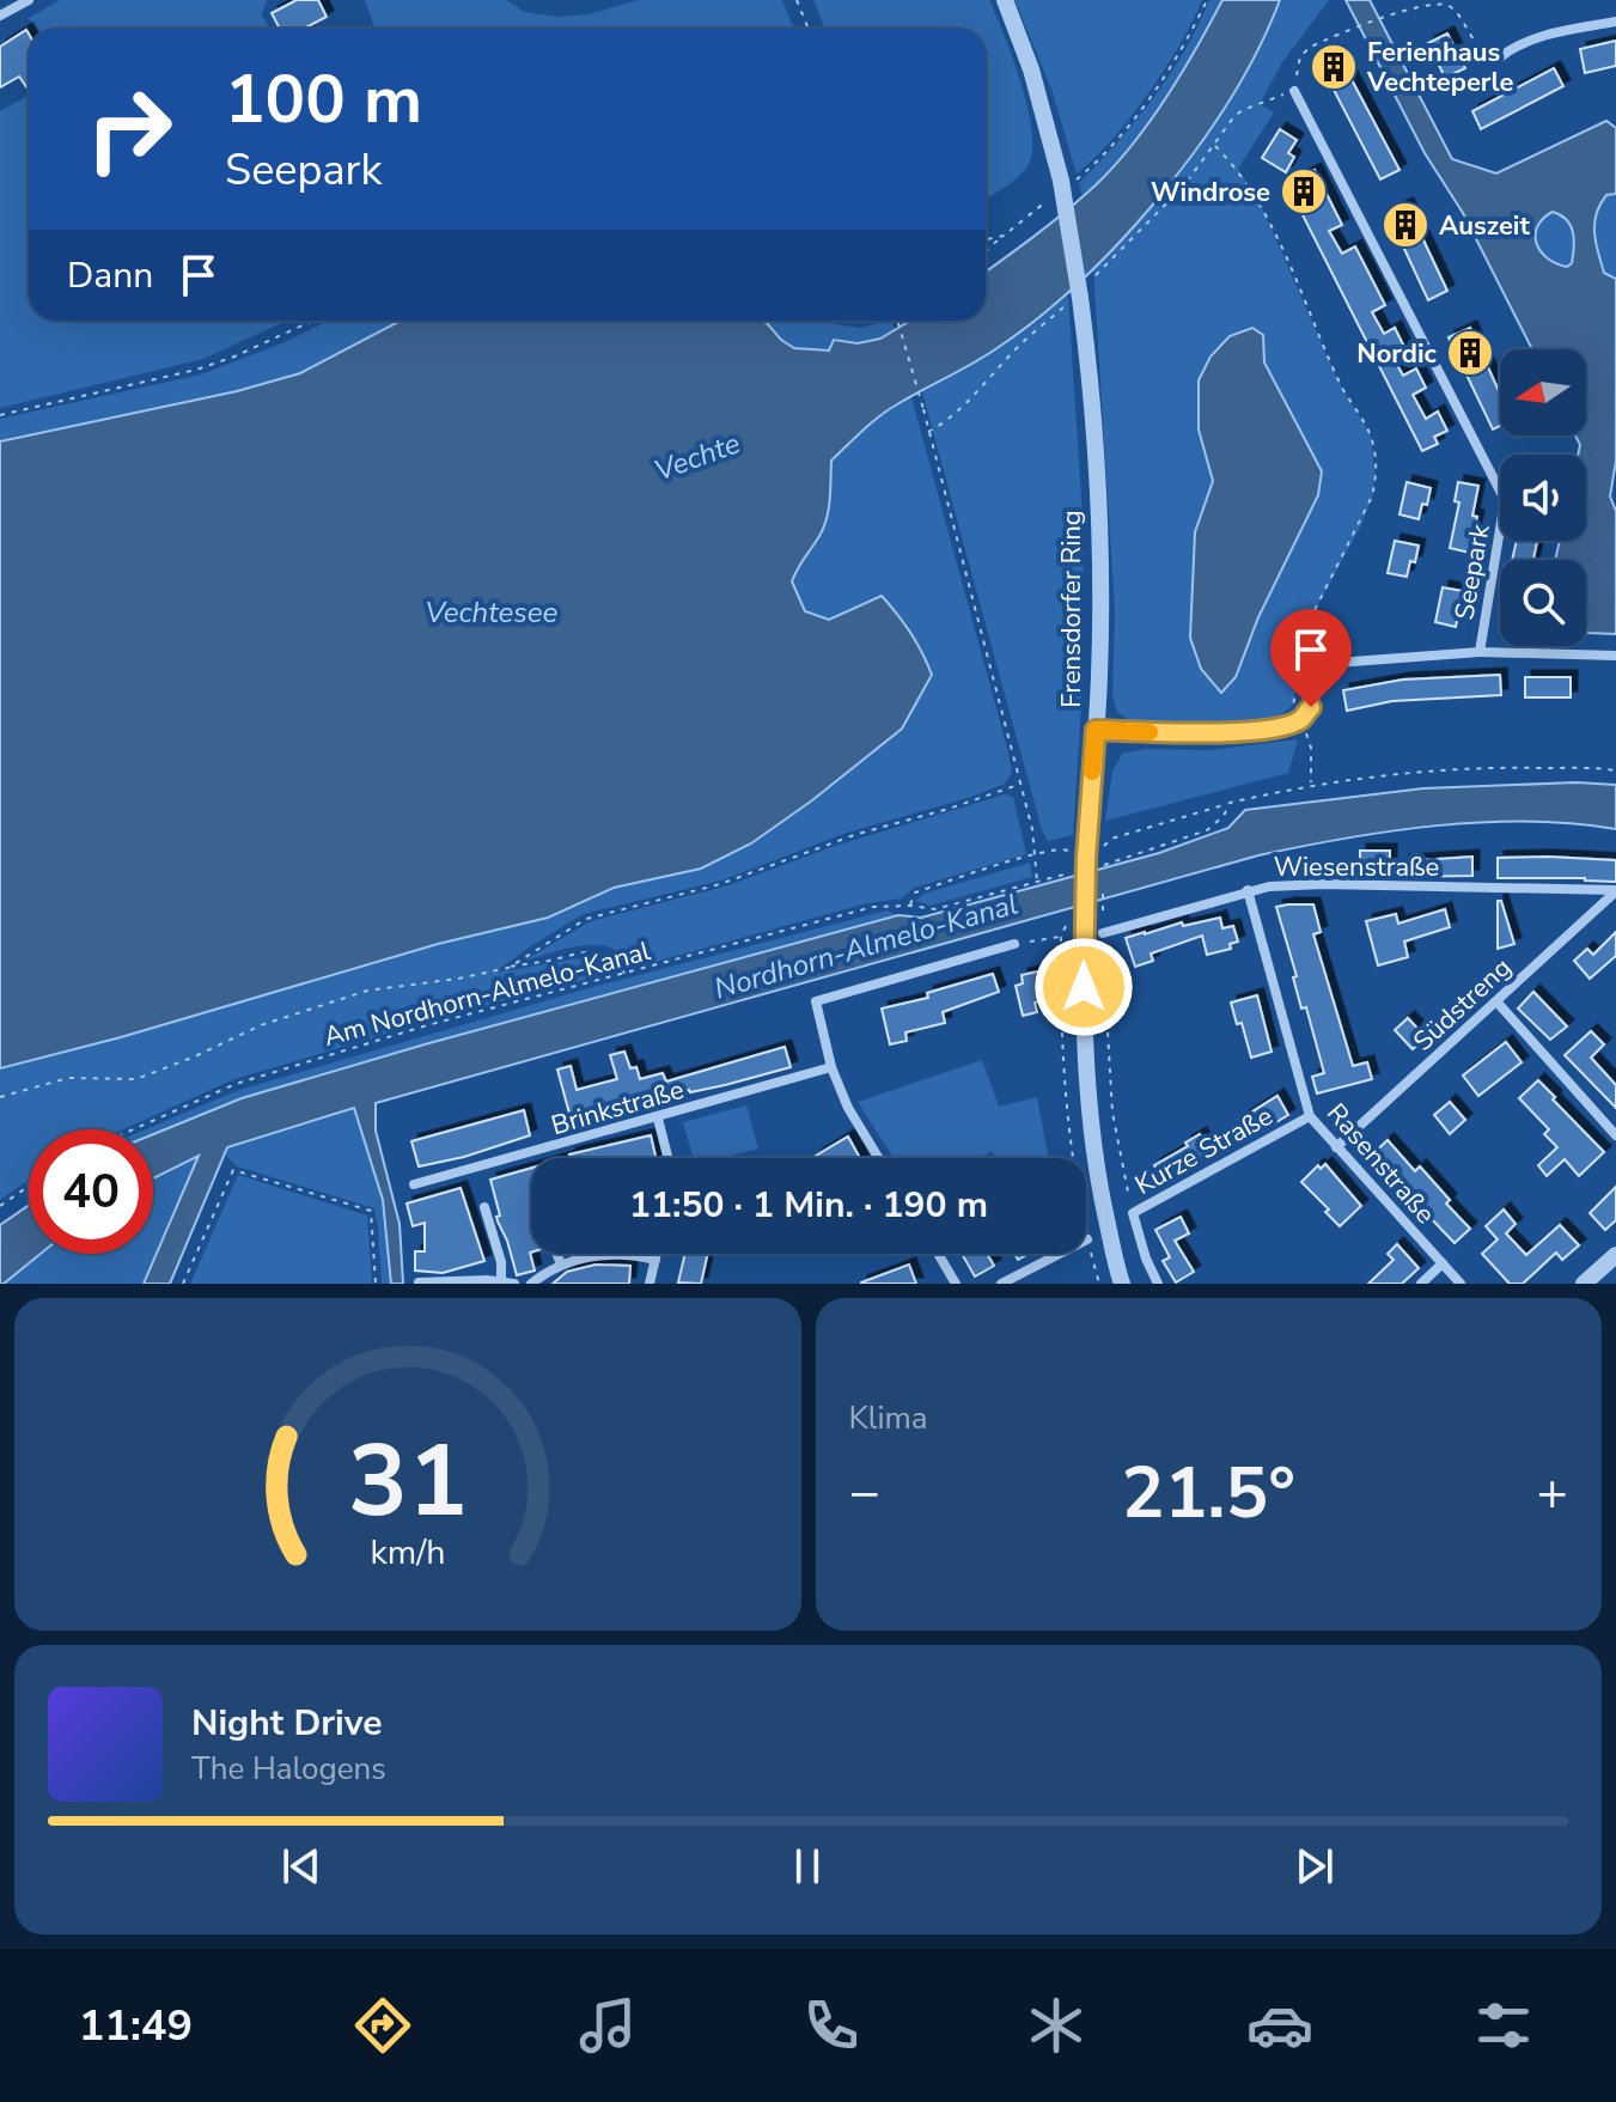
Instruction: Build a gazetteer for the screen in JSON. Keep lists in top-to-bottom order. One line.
{"streets":{"street":["Seepark","Frensdorfer Ring","Wiesenstraße","Südstreng","Brinkstraße","Kurze Straße","Rasenstraße"],"path":["Am Nordhorn-Almelo-Kanal"]},"crossings":[["Wiesenstraße","Südstreng"],["Wiesenstraße","Rasenstraße"],["Südstreng","Rasenstraße"],["Kurze Straße","Rasenstraße"]],"water":["Vechte","Vechtesee","Nordhorn-Almelo-Kanal"],"places":{"building":["Ferienhaus Vechteperle","Windrose","Auszeit","Nordic"]},"north":"left","page":{"turn":["100 m","Seepark"],"then":"Dann","limit":"40","trip":"11:50 · 1 Min. · 190 m","tile":"Klima","heat":["−","21.5°","+"],"song":["Night Drive","The Halogens"],"tabs":"11:49","gauge":["31","km/h"]}}
